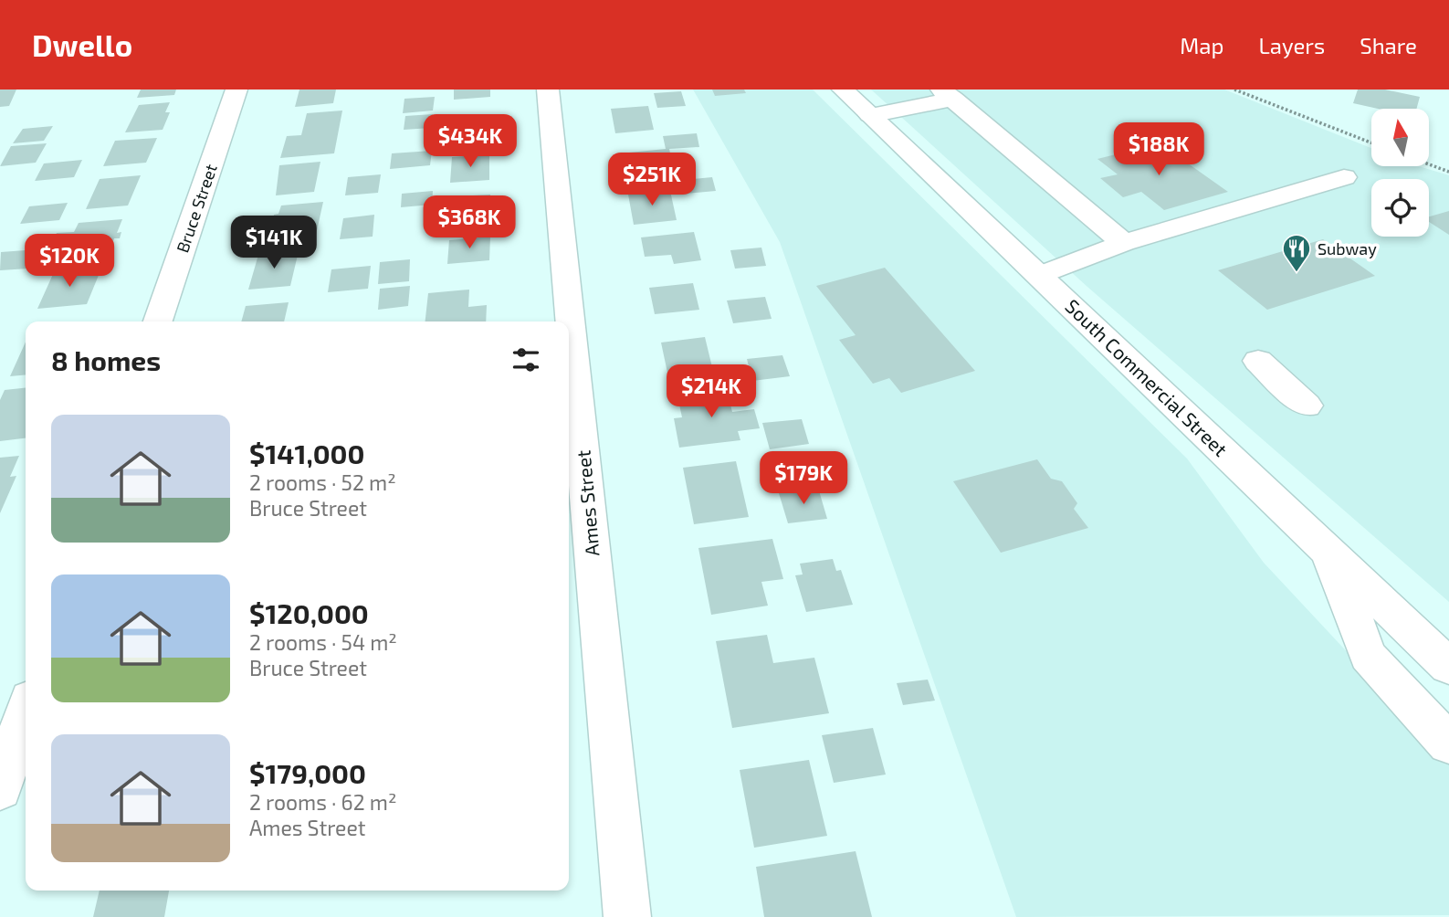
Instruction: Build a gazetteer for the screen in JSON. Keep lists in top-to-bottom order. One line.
{"streets":{"street":["Bruce Street","South Commercial Street","Ames Street"]},"places":{"restaurant":["Subway"]},"north":"top","page":{"header":"Dwello","nav":["Map","Layers","Share"],"price":["$434K","$188K","$251K","$368K","$141K","$120K","$214K","$179K"],"heading":"8 homes","list":[{"name":"$141,000","note":"2 rooms · 52 m² · Bruce Street"},{"name":"$120,000","note":"2 rooms · 54 m² · Bruce Street"},{"name":"$179,000","note":"2 rooms · 62 m² · Ames Street"}]}}
